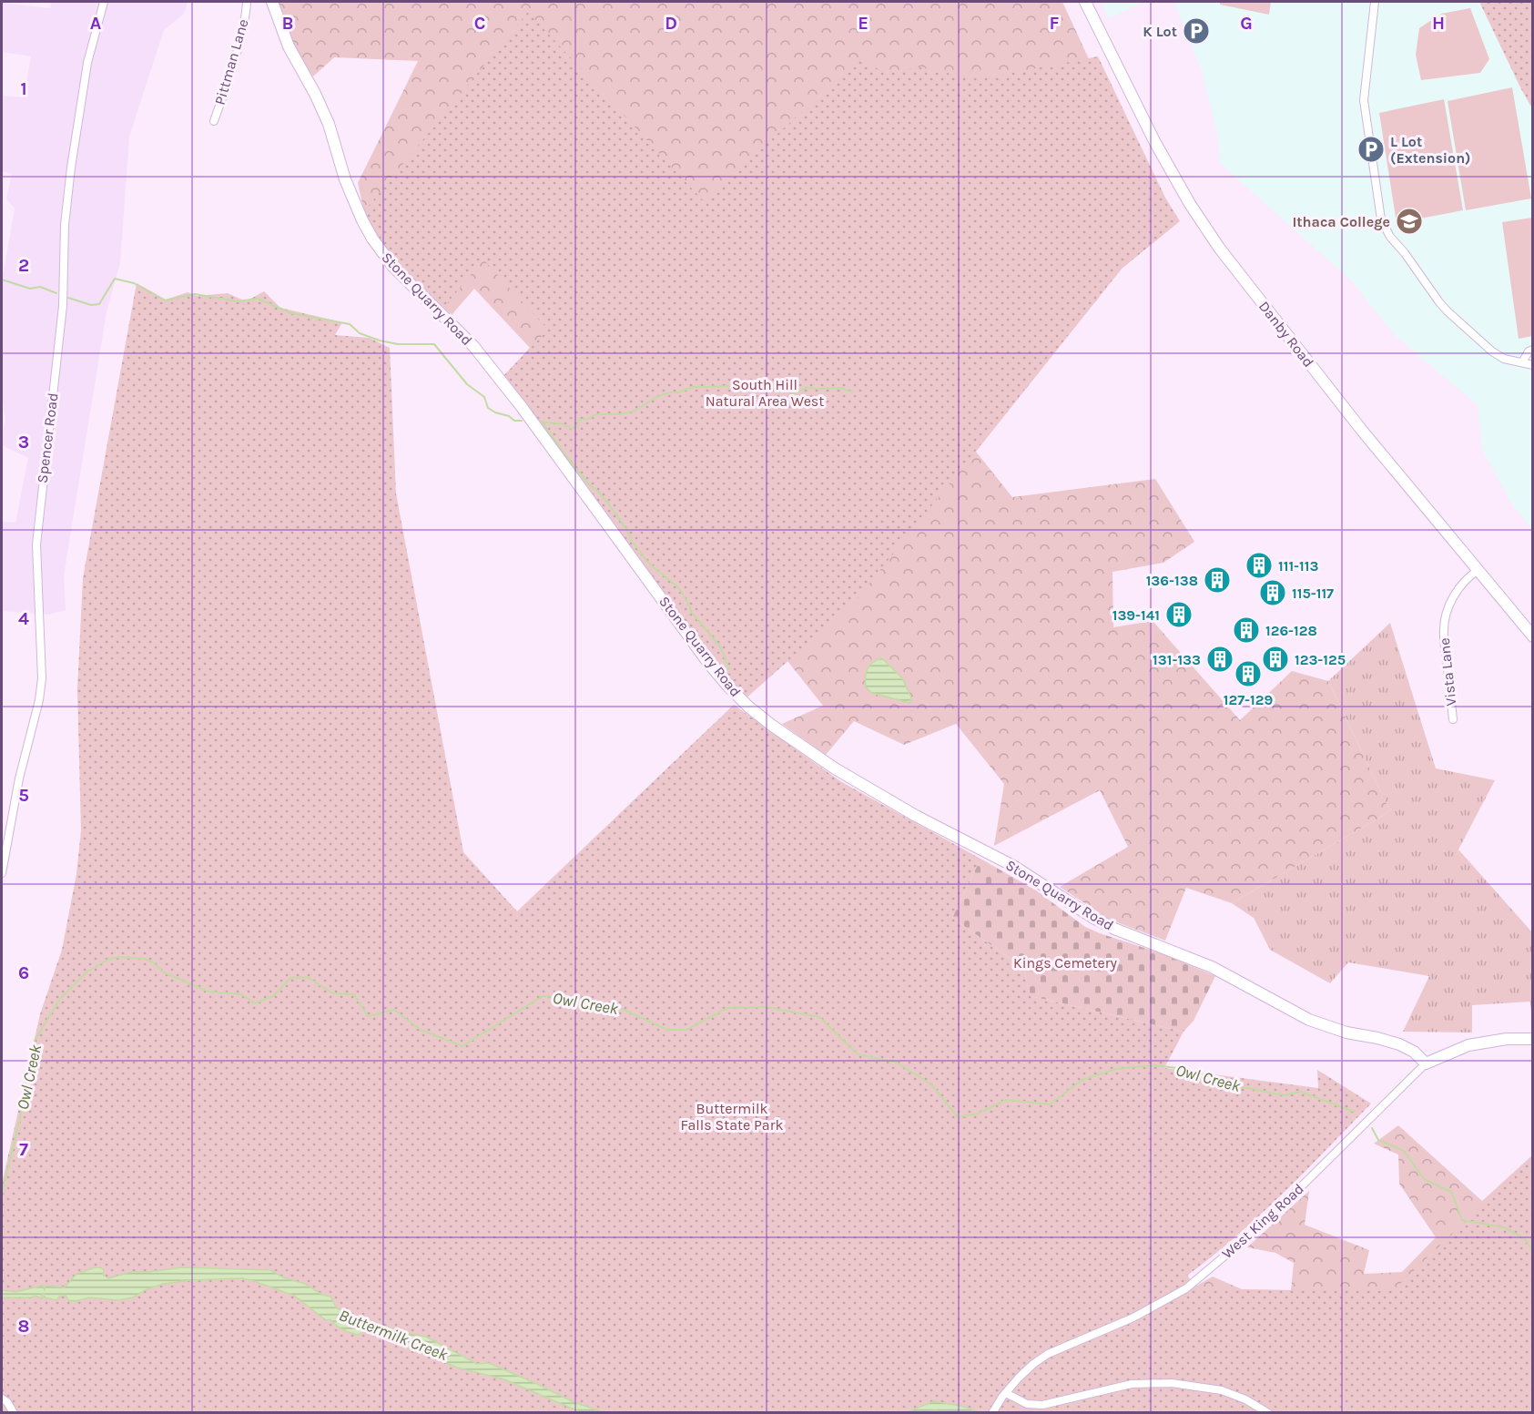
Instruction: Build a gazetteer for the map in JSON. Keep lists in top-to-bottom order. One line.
{"streets":{"street":["Pittman Lane","Stone Quarry Road","Danby Road","Spencer Road","Vista Lane","West King Road"]},"crossings":[["Stone Quarry Road","West King Road"],["Danby Road","Vista Lane"]],"water":["Owl Creek","Buttermilk Creek"],"parks":["South Hill Natural Area West","Kings Cemetery","Buttermilk Falls State Park"],"places":{"parking":["K Lot","L Lot (Extension)"],"school or university":["Ithaca College"],"building":["111-113","136-138","115-117","139-141","126-128","131-133","123-125","127-129"]},"grid":{"columns":["A","B","C","D","E","F","G","H"],"rows":["1","2","3","4","5","6","7","8"]}}
